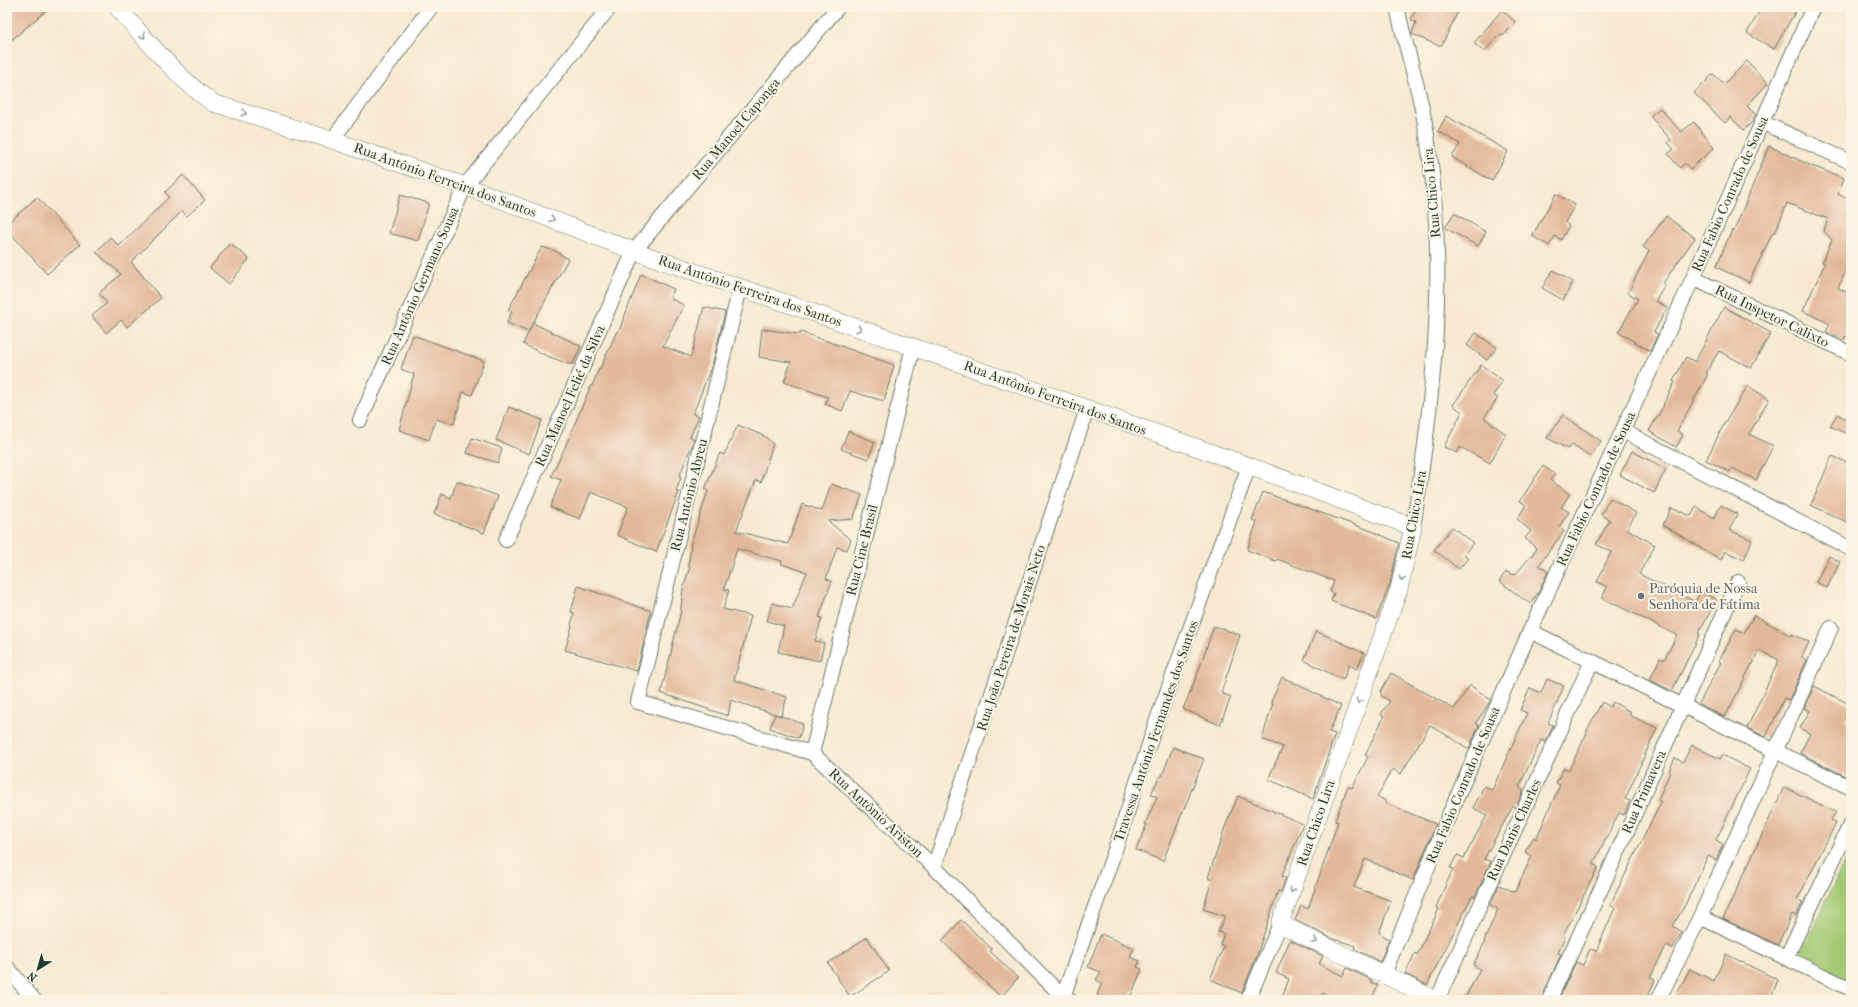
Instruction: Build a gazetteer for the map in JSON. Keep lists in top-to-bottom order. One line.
{"streets":{"street":["Rua Manoel Caponga","Rua Antônio Ferreira dos Santos","Rua Chico Lira","Rua Fabio Conrado de Sousa","Rua Antônio Germano Sousa","Rua Inspetor Calixto","Rua Manoel Felié da Silva","Rua Antônio Abreu","Rua Cine Brasil","Rua João Pereira de Morais Neto","Travessa Antônio Fernandes dos Santos","Rua Primavera","Rua Antônio Ariston","Rua Danis Charles"]},"crossings":[["Rua Manoel Caponga","Rua Antônio Ferreira dos Santos"],["Rua Manoel Caponga","Rua Manoel Felié da Silva"],["Rua Antônio Ferreira dos Santos","Rua Chico Lira"],["Rua Antônio Ferreira dos Santos","Rua Antônio Germano Sousa"],["Rua Antônio Ferreira dos Santos","Rua Manoel Felié da Silva"],["Rua Antônio Ferreira dos Santos","Rua Antônio Abreu"],["Rua Antônio Ferreira dos Santos","Rua Cine Brasil"],["Rua Antônio Ferreira dos Santos","Rua João Pereira de Morais Neto"],["Rua Antônio Ferreira dos Santos","Travessa Antônio Fernandes dos Santos"],["Rua Fabio Conrado de Sousa","Rua Inspetor Calixto"],["Rua Antônio Abreu","Rua Antônio Ariston"],["Rua Cine Brasil","Rua Antônio Ariston"],["Rua João Pereira de Morais Neto","Rua Antônio Ariston"],["Travessa Antônio Fernandes dos Santos","Rua Antônio Ariston"]],"one_way":["Rua Antônio Ferreira dos Santos","Rua Chico Lira"],"places":["Paróquia de Nossa Senhora de Fátima"],"north":"bottom left"}
